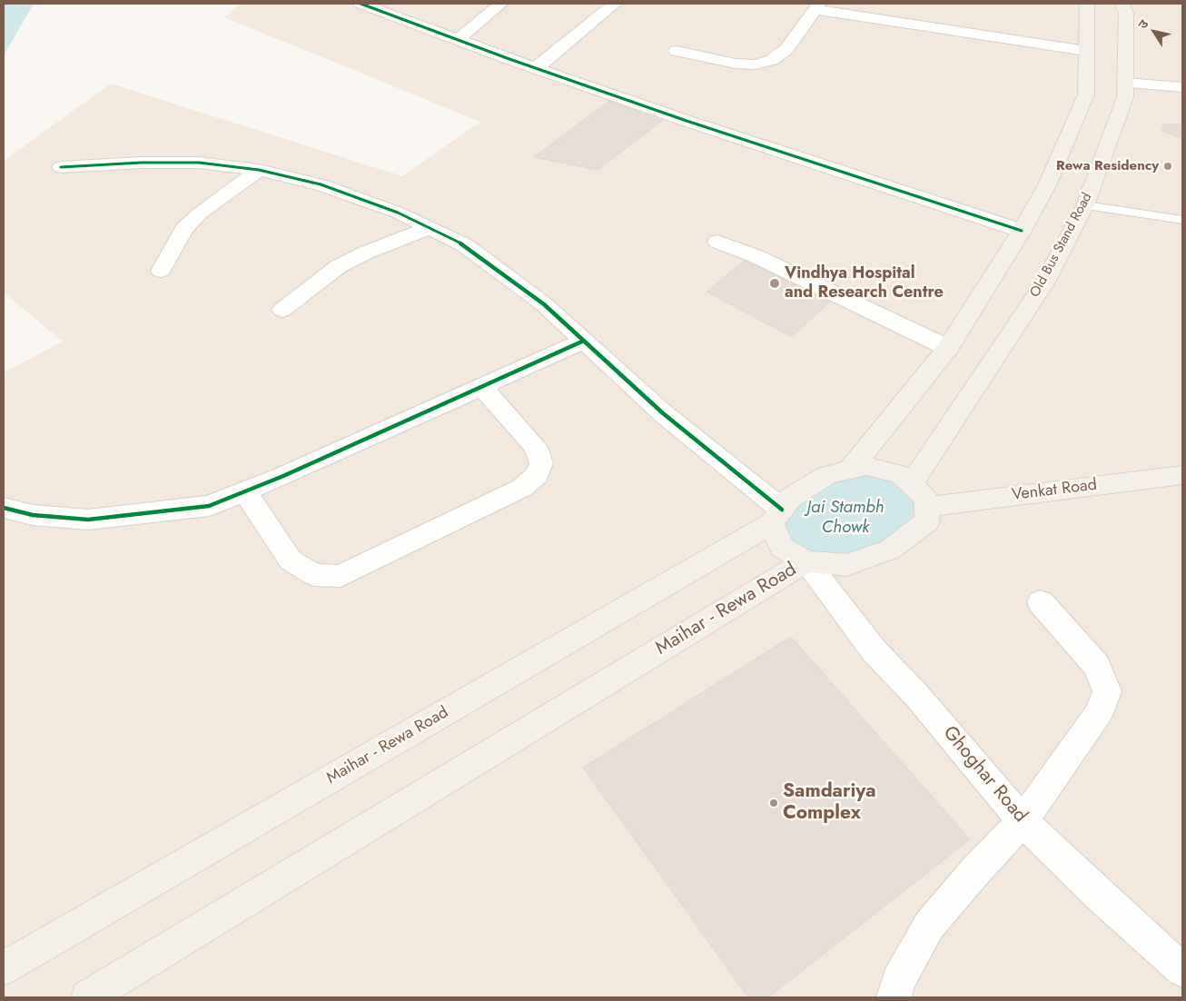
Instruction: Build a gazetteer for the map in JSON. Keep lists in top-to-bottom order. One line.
{"streets":{"main road":["Old Bus Stand Road","Venkat Road","Maihar - Rewa Road"],"street":["Ghoghar Road"]},"crossings":[["Old Bus Stand Road","Venkat Road"],["Old Bus Stand Road","Maihar - Rewa Road"],["Old Bus Stand Road","Ghoghar Road"],["Venkat Road","Maihar - Rewa Road"],["Venkat Road","Ghoghar Road"],["Maihar - Rewa Road","Ghoghar Road"]],"water":["Jai Stambh Chowk"],"places":["Rewa Residency","Vindhya Hospital and Research Centre","Samdariya Complex"],"north":"top left"}
